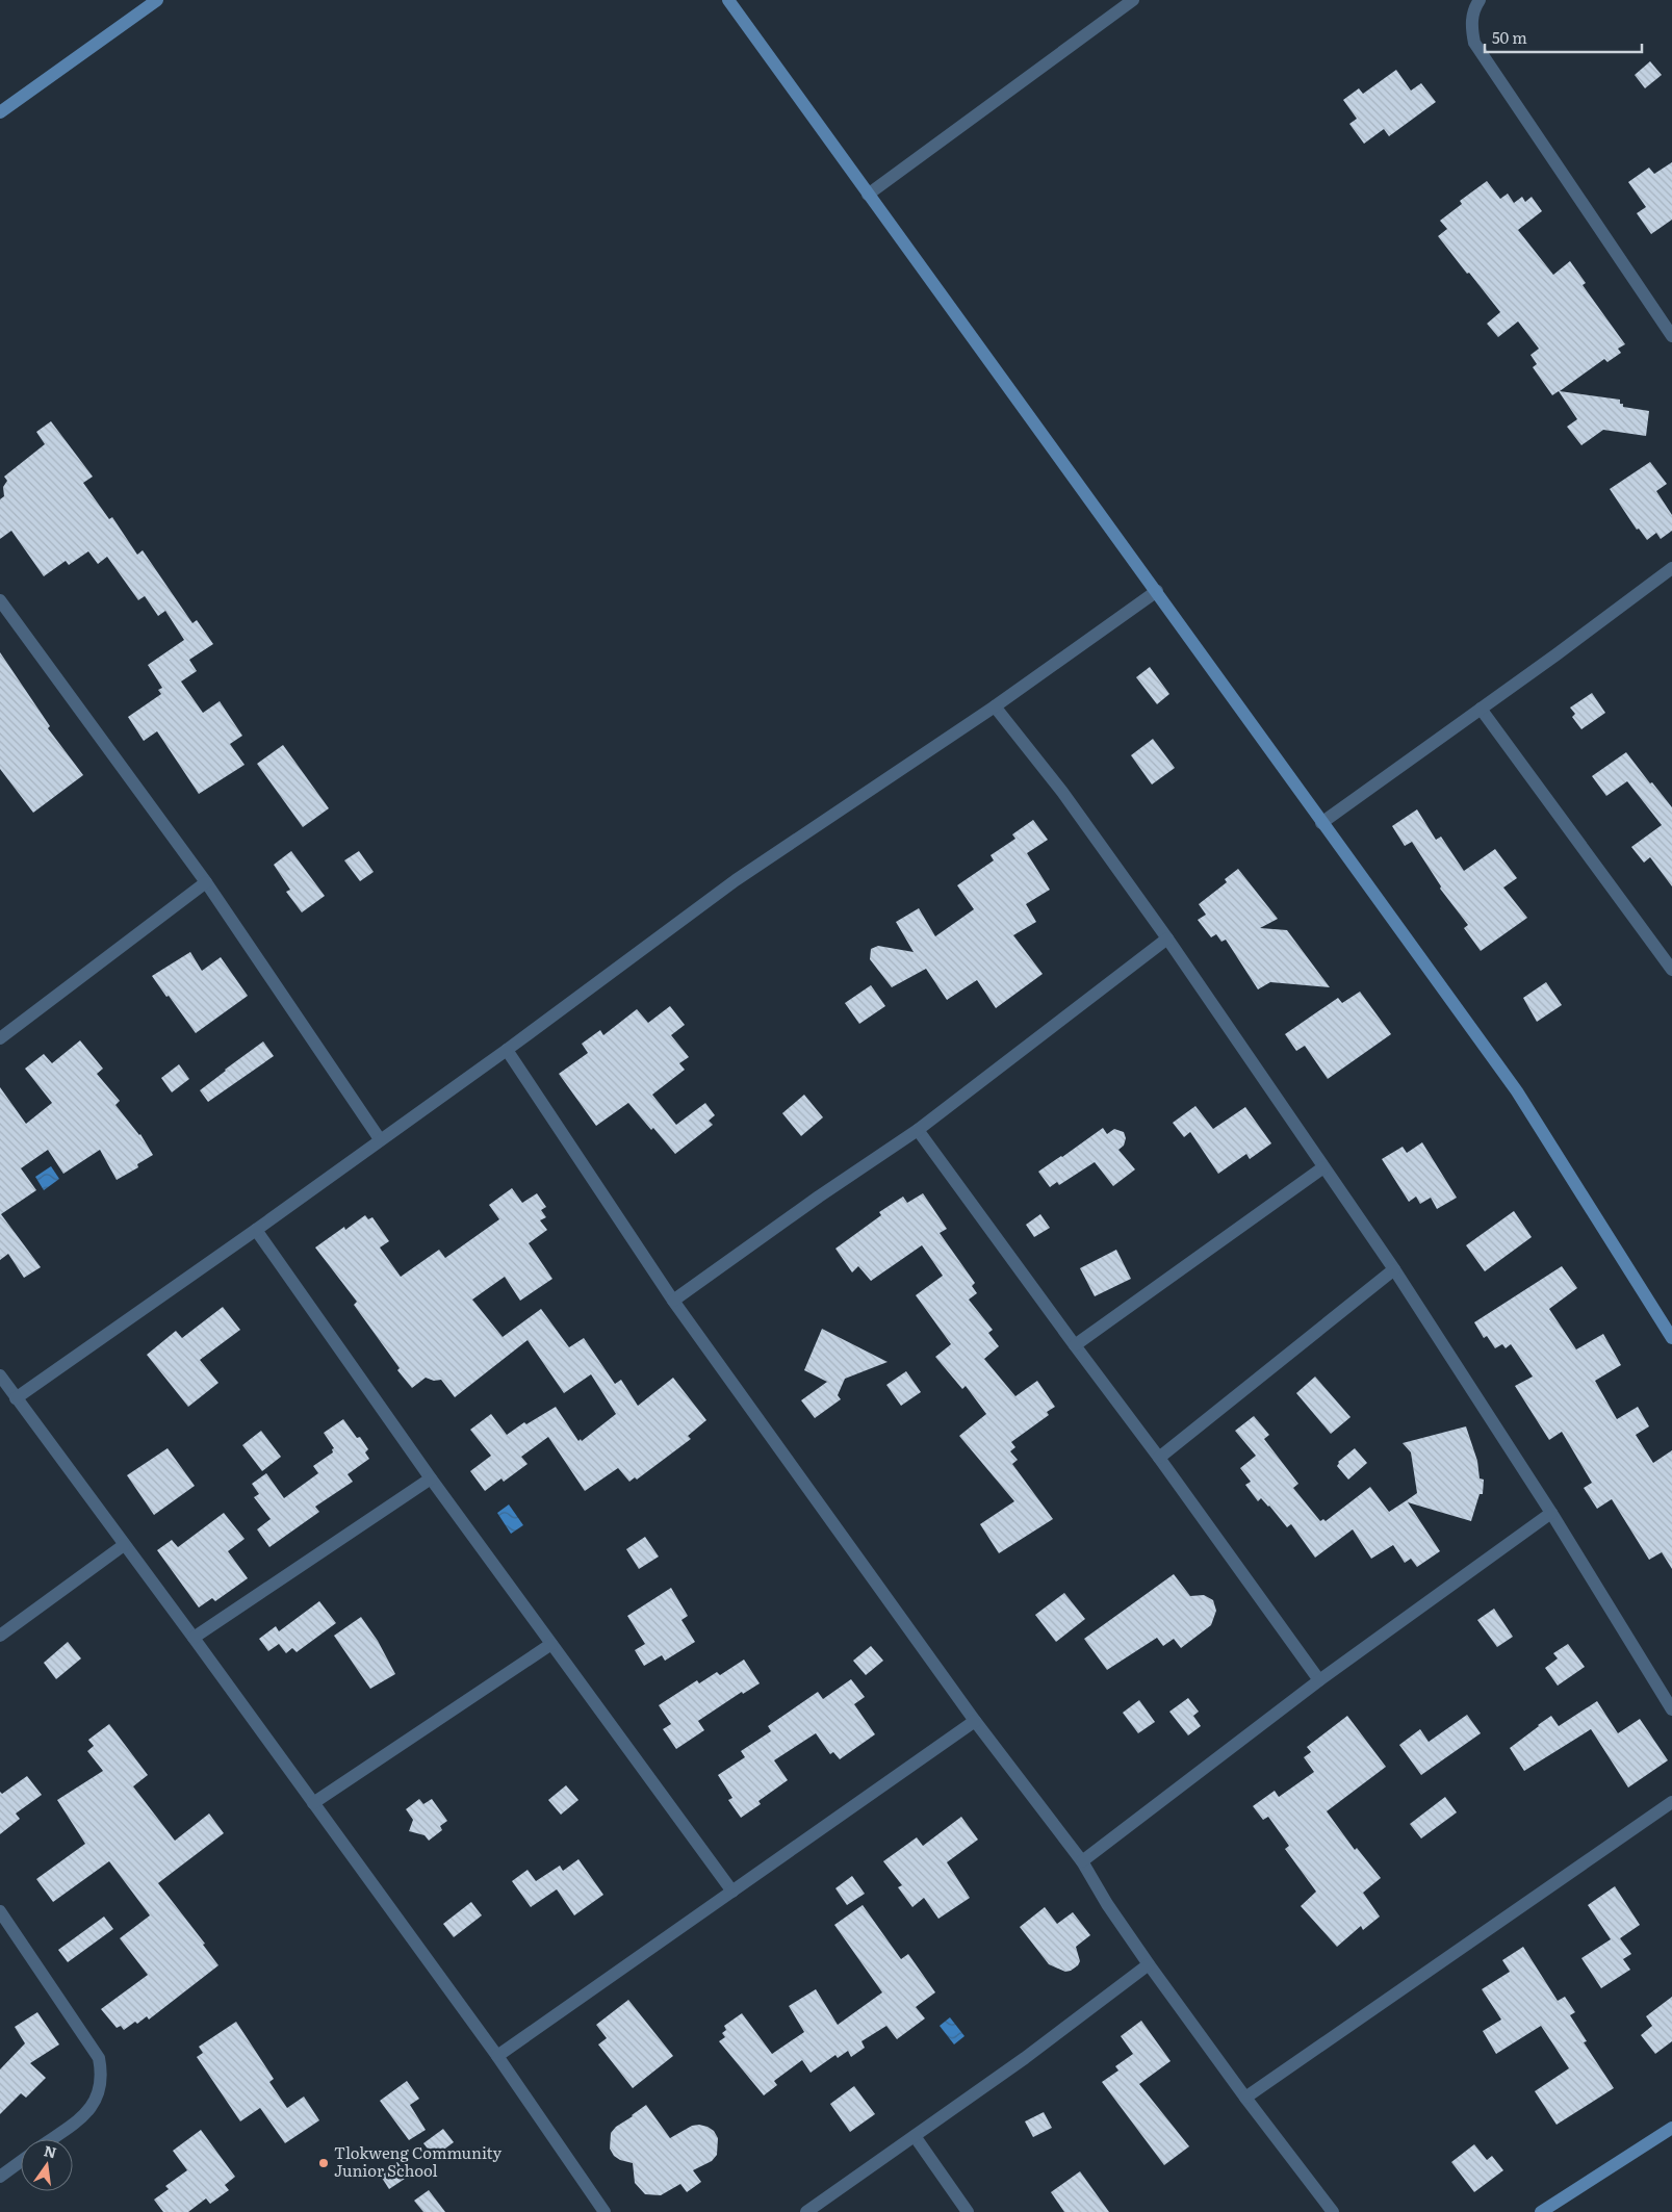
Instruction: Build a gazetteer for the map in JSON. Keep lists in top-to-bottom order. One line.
{"places":["Tlokweng Community Junior School"],"scale_bar":"50 m","north":"top"}
